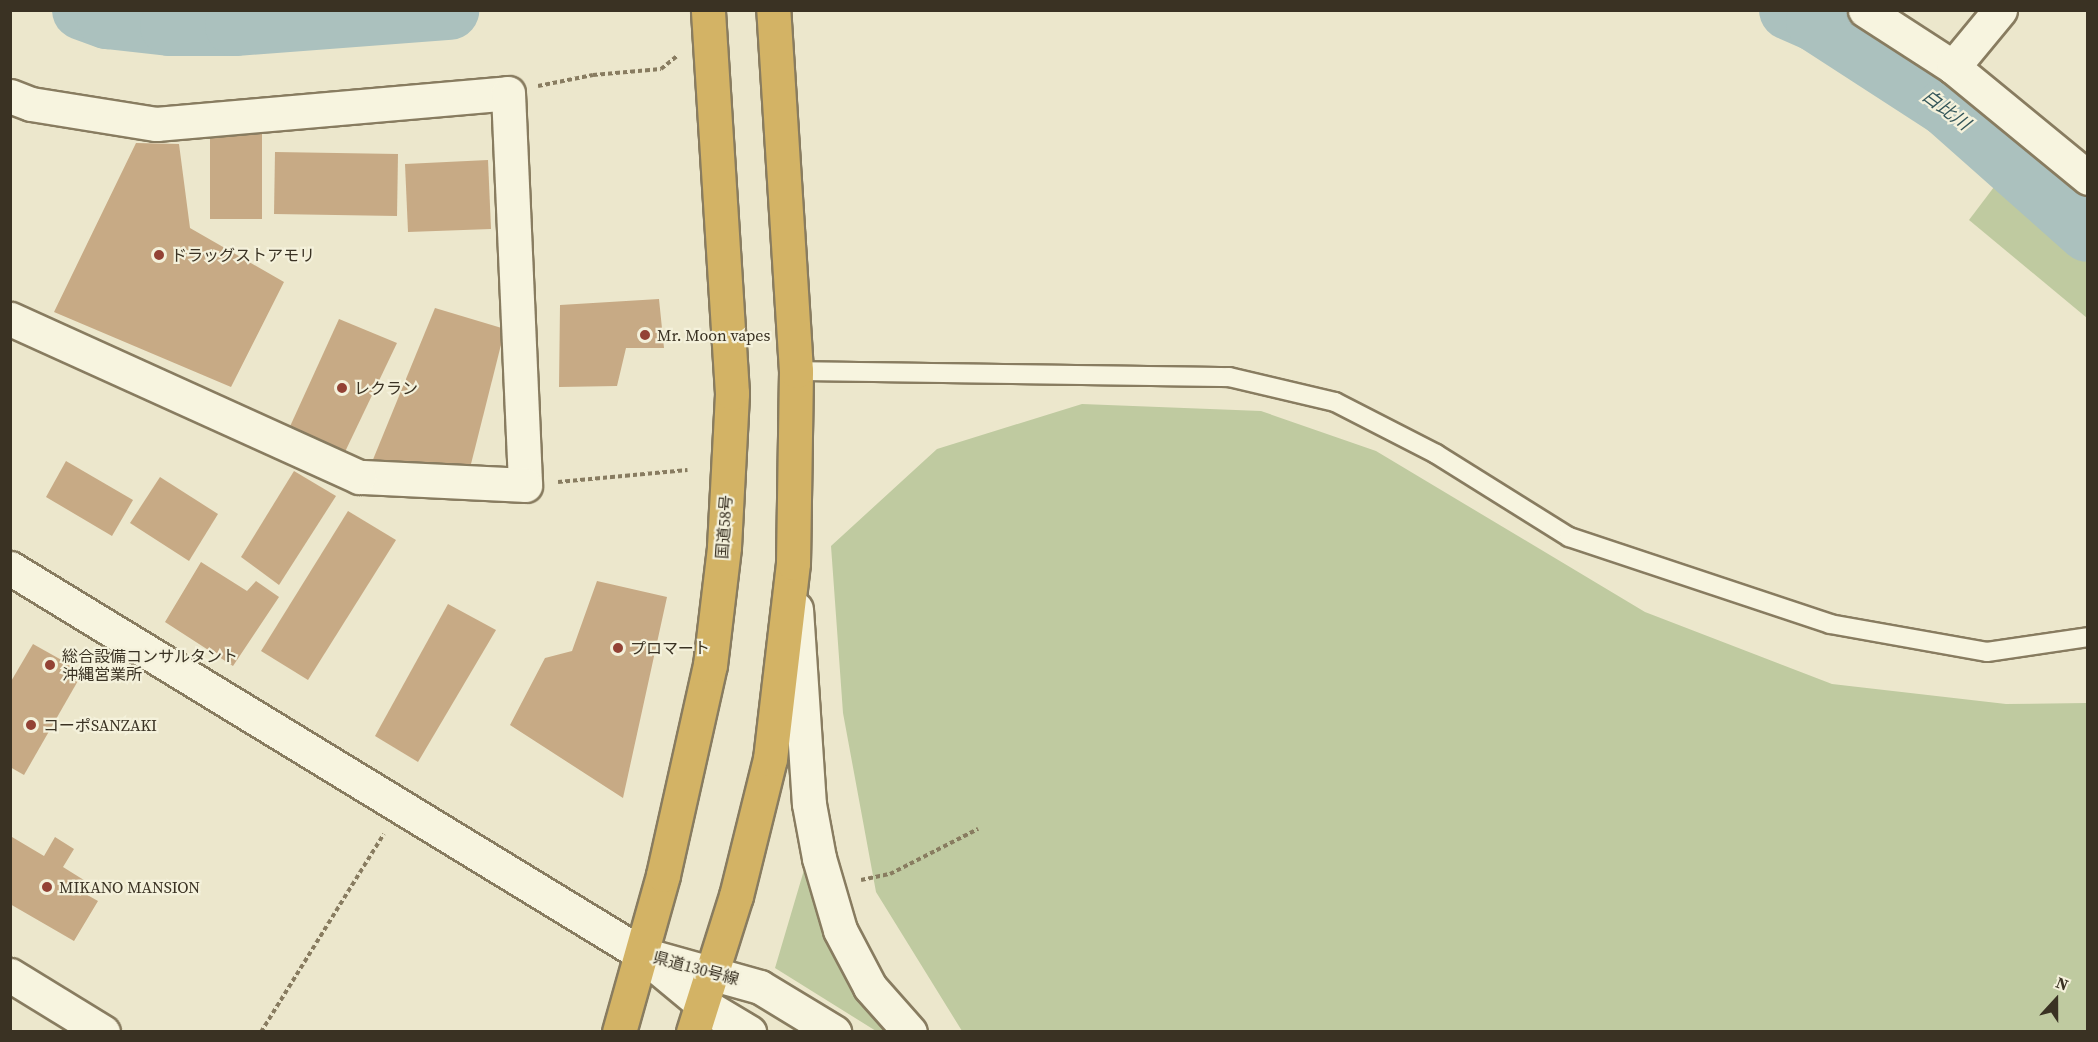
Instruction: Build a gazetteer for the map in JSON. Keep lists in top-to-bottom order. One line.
{"streets":{"highway":["国道58号"],"street":["県道130号線"]},"crossings":[["国道58号","県道130号線"]],"water":["白比川"],"places":["ドラッグストアモリ","Mr. Moon vapes","レクラン","プロマート","総合設備コンサルタント 沖縄営業所","コーポSANZAKI","MIKANO MANSION"],"north":"top"}
